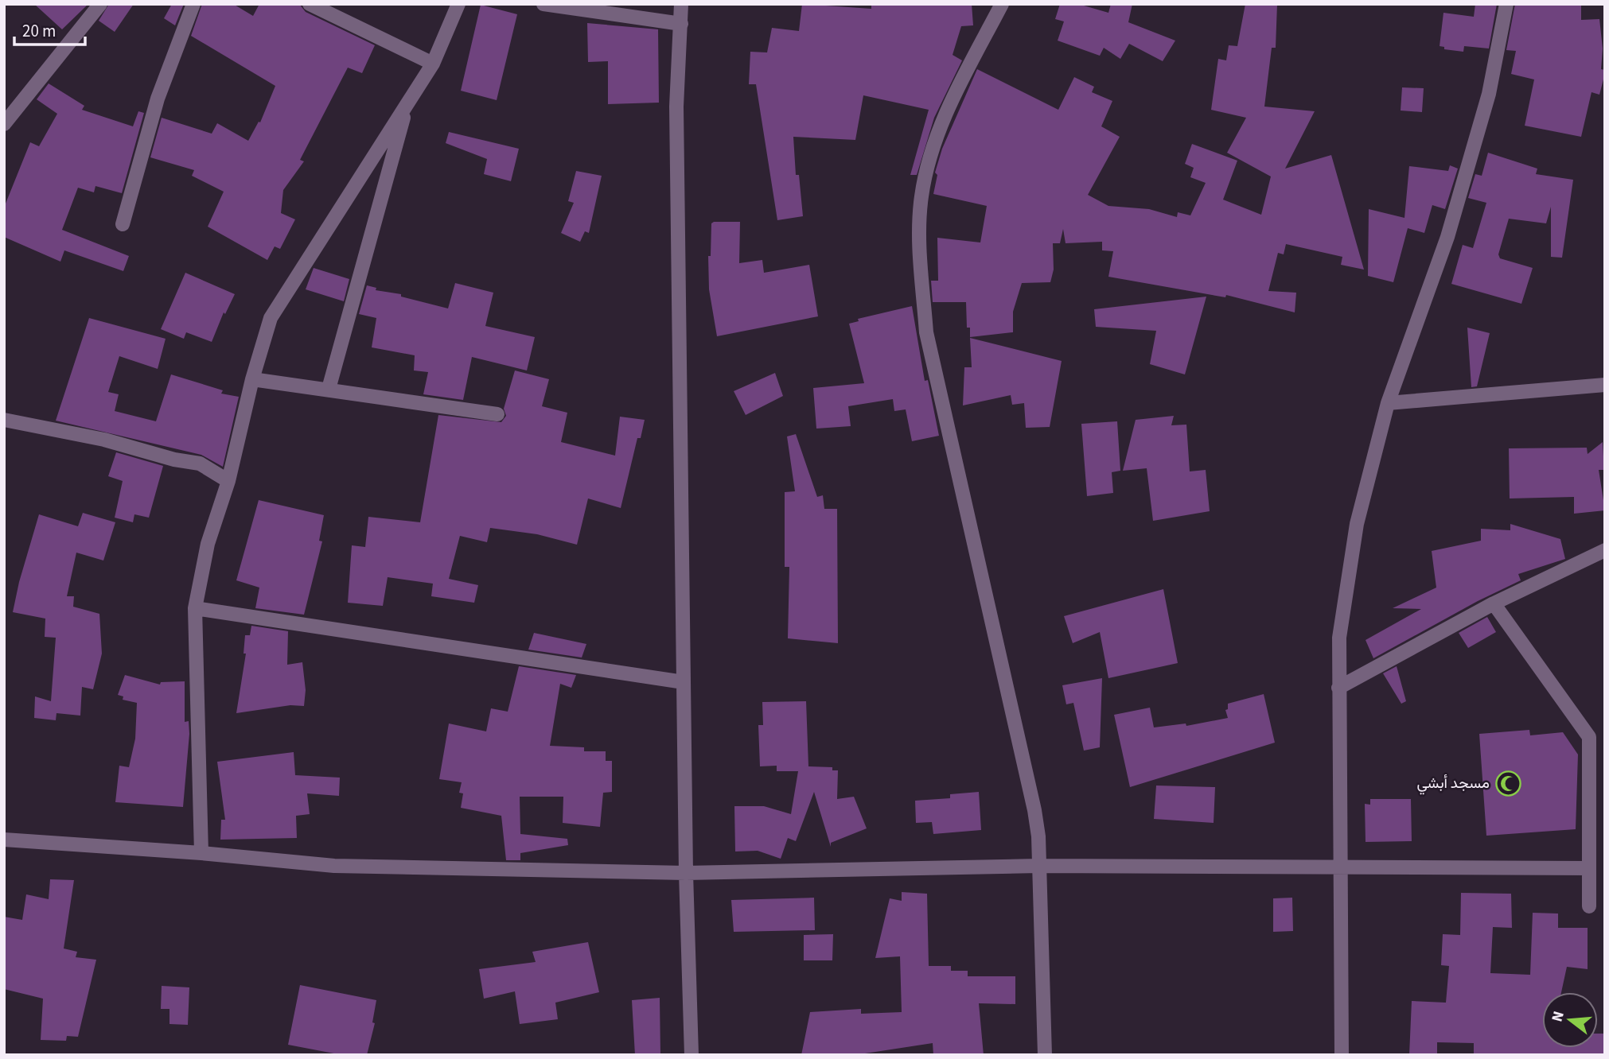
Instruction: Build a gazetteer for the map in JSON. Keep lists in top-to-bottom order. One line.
{"places":{"mosque":["مسجد أبشي"]},"scale_bar":"20 m","north":"left"}
